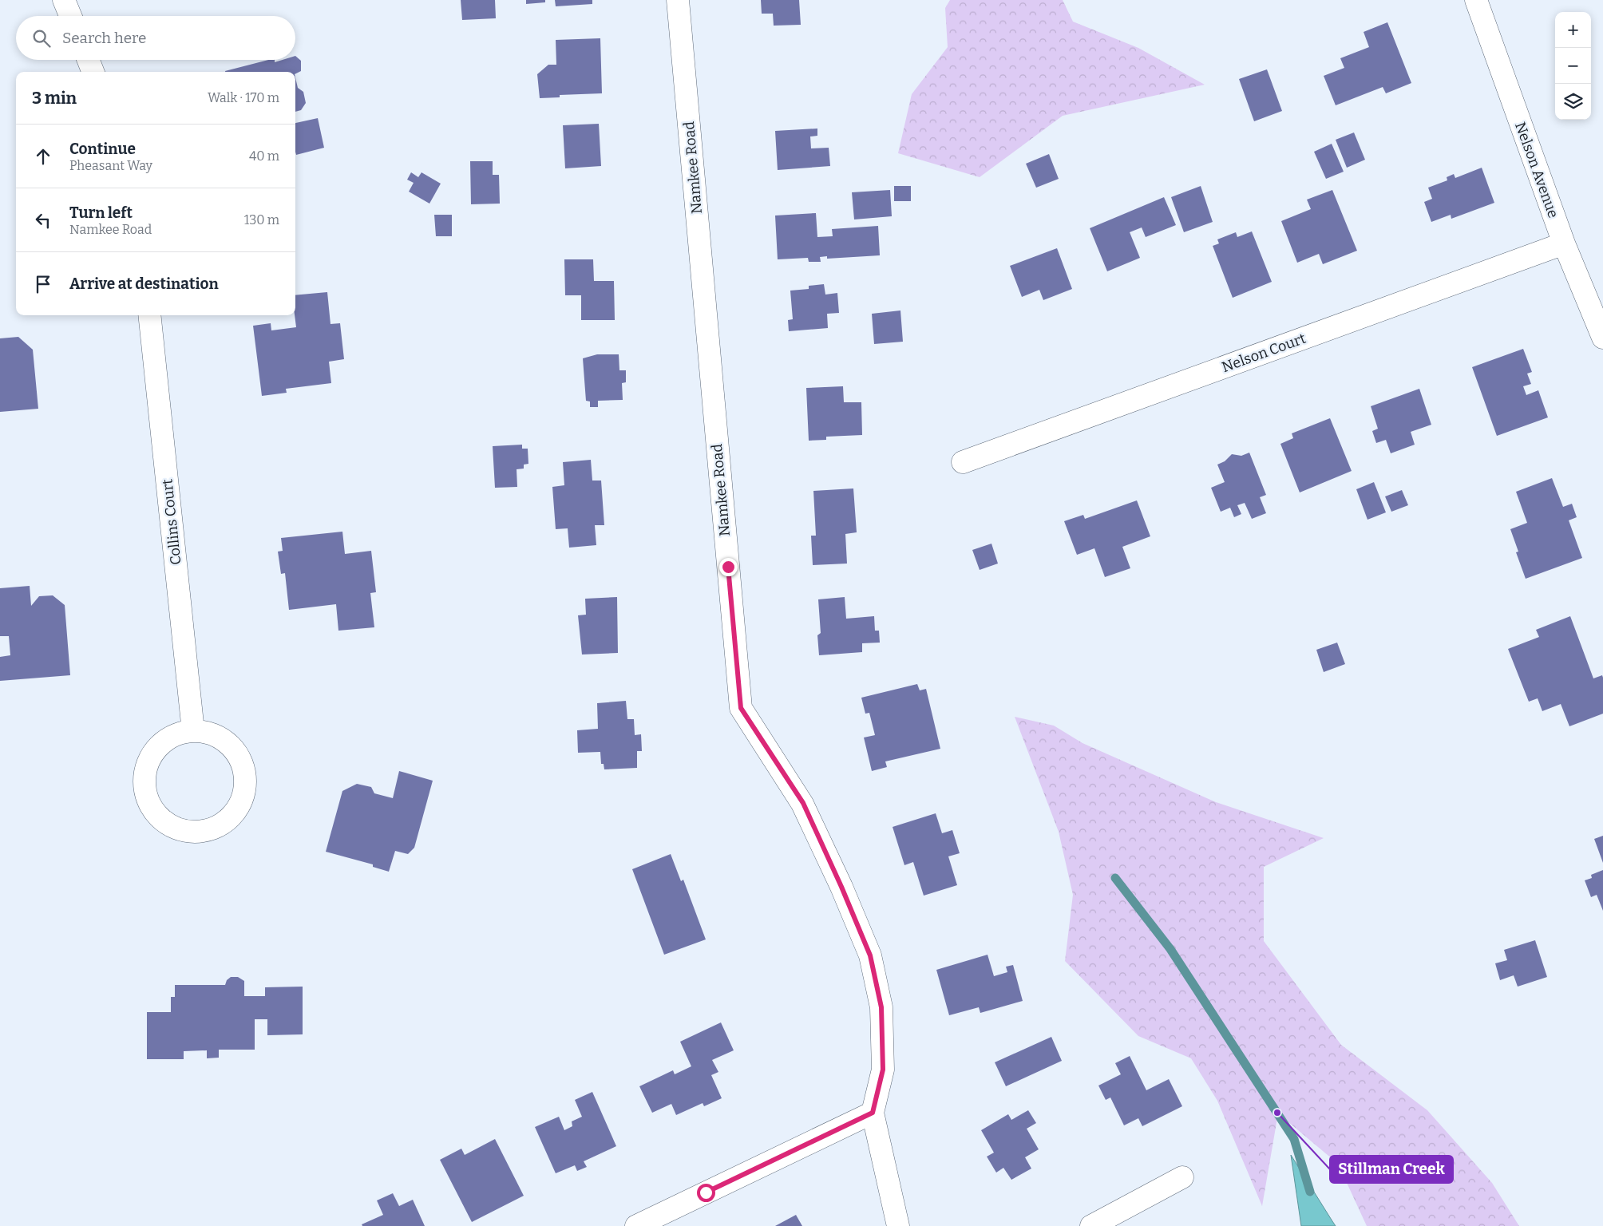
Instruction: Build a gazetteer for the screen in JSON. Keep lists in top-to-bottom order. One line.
{"streets":{"street":["Namkee Road","Nelson Avenue","Nelson Court","Collins Court"]},"crossings":[["Nelson Avenue","Nelson Court"]],"places":["Stillman Creek"],"page":{"map_buttons":["+","−"],"search":"Search here","heading":["3 min","Walk · 170 m"],"list":[["Continue","Pheasant Way","40 m"],["Turn left","Namkee Road","130 m"],"Arrive at destination"]}}
